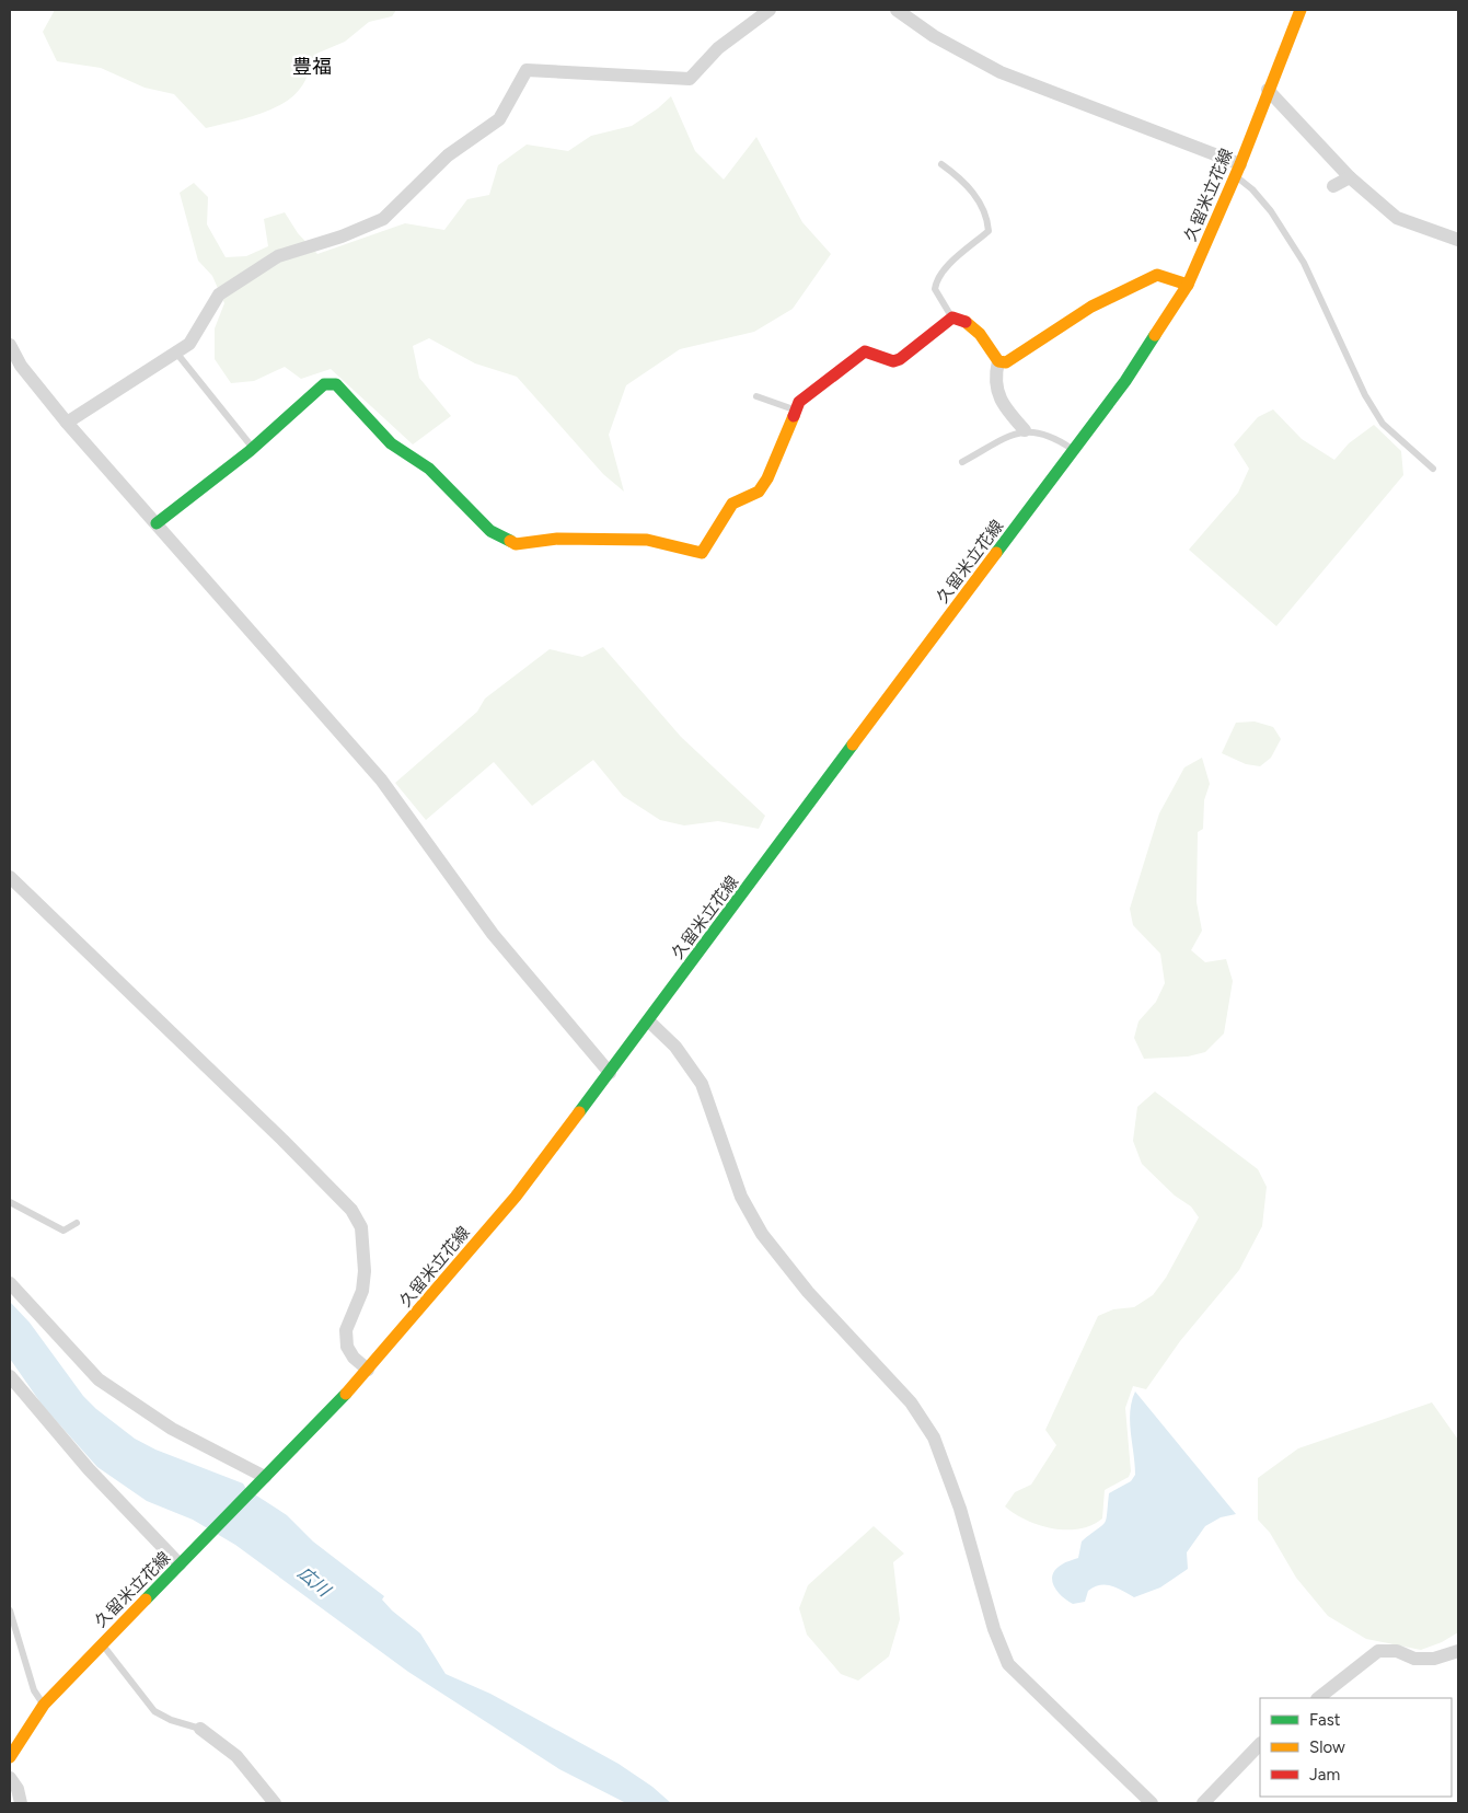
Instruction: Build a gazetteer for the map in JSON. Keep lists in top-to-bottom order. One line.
{"streets":{"main road":["久留米立花線"]},"districts":["豊福"],"water":["広川"],"legend":["Fast","Slow","Jam"]}
